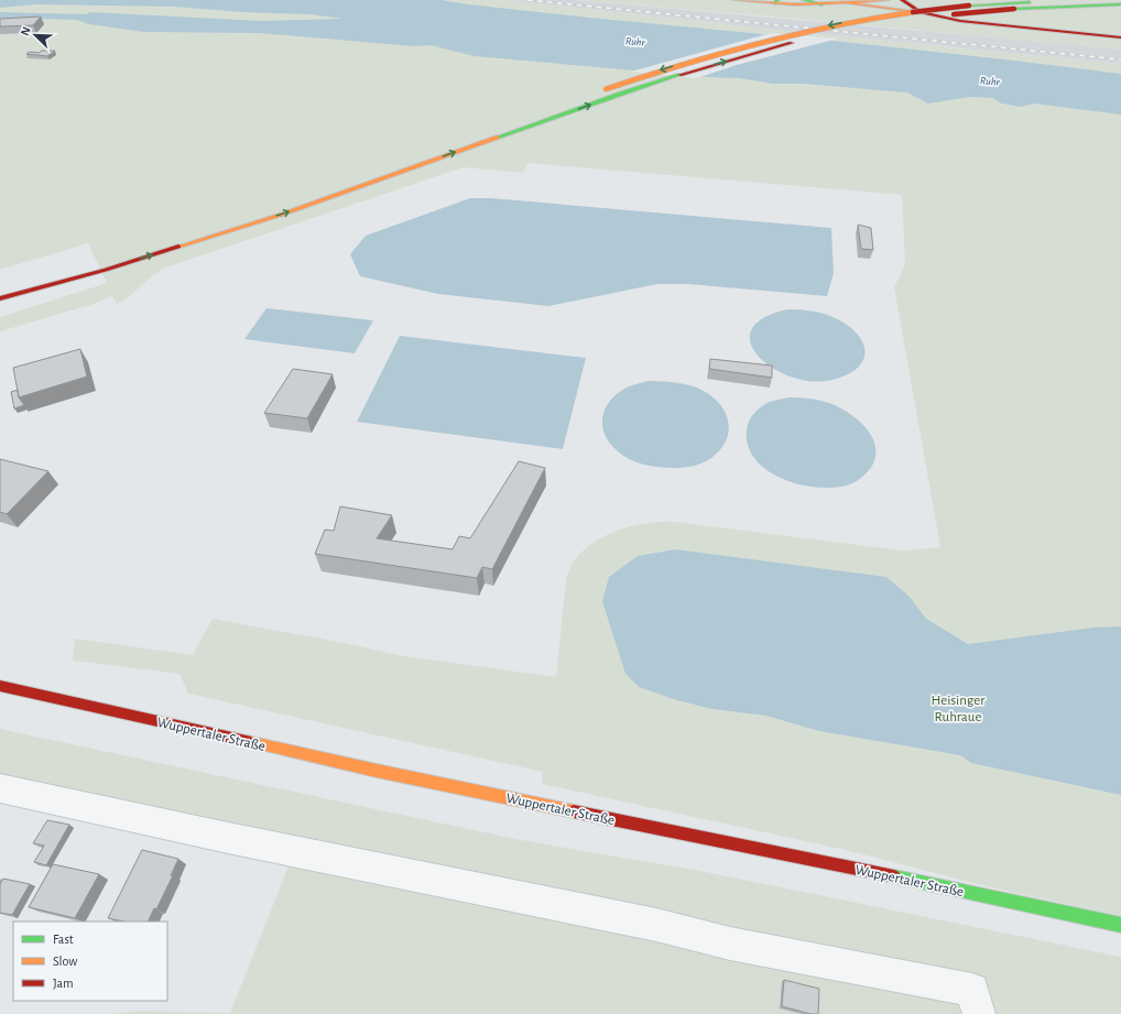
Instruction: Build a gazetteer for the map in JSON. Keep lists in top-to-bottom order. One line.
{"streets":{"main road":["Wuppertaler Straße"]},"water":["Ruhr"],"parks":["Heisinger Ruhraue"],"legend":["Fast","Slow","Jam"],"north":"top left"}
